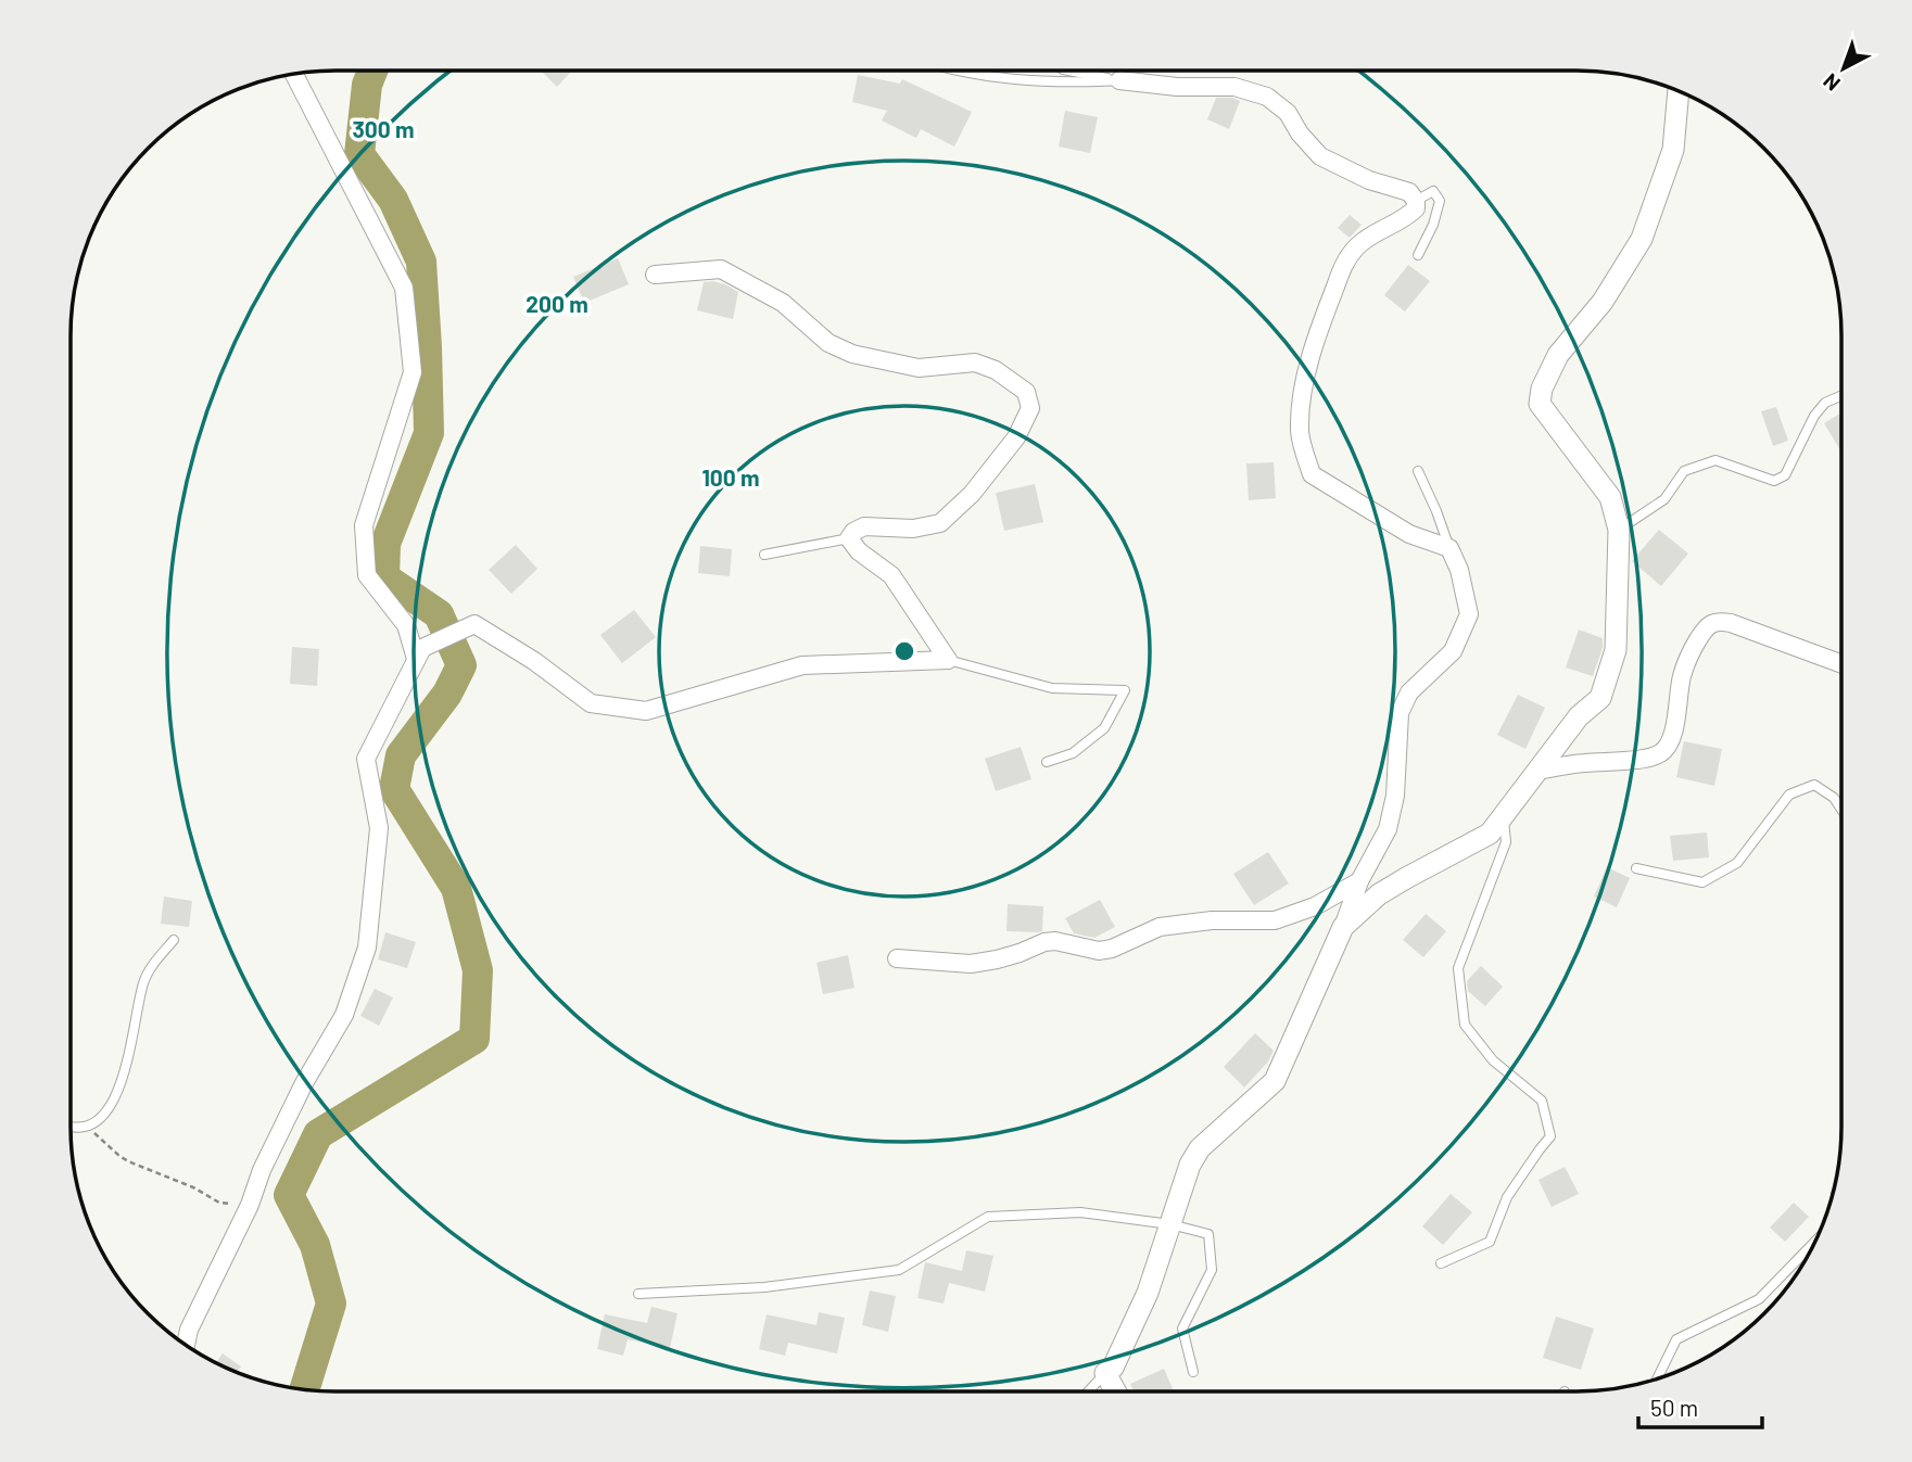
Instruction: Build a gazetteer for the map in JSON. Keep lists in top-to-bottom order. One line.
{"scale_bar":"50 m","north":"bottom left","rings":["300 m","200 m","100 m"]}
